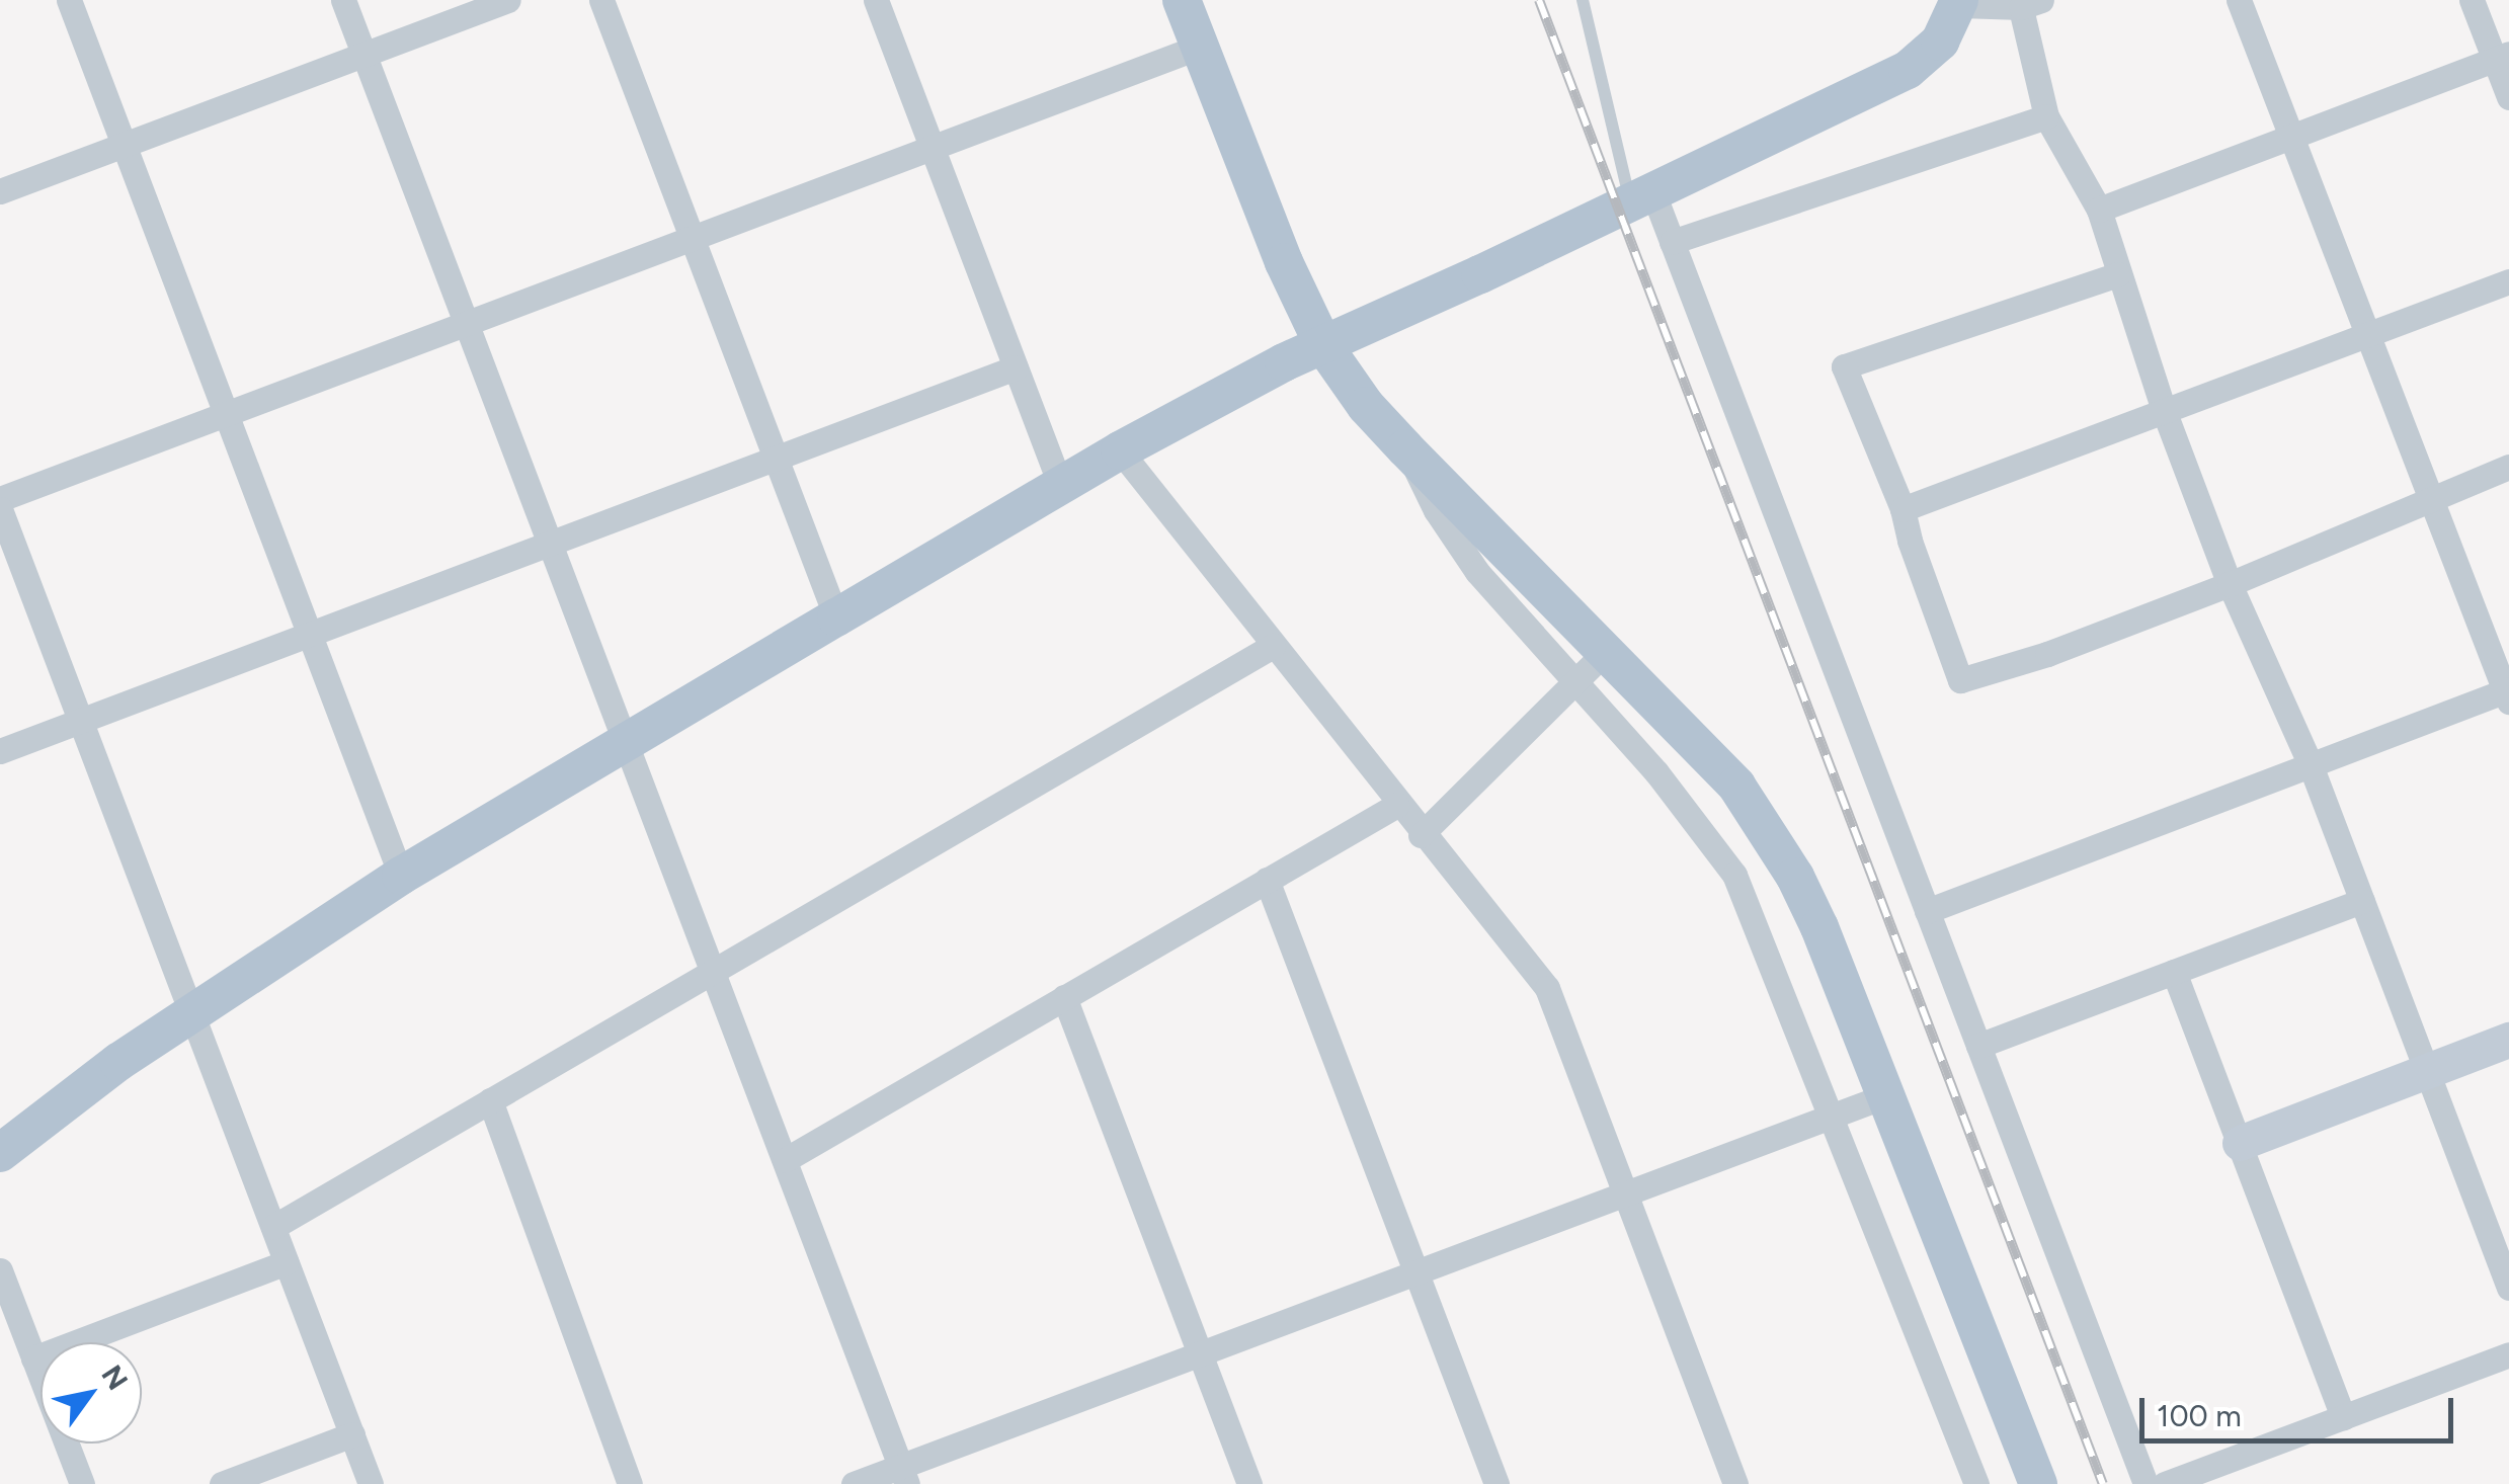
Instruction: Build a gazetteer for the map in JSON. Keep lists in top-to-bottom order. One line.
{"scale_bar":"100 m","north":"top right"}
